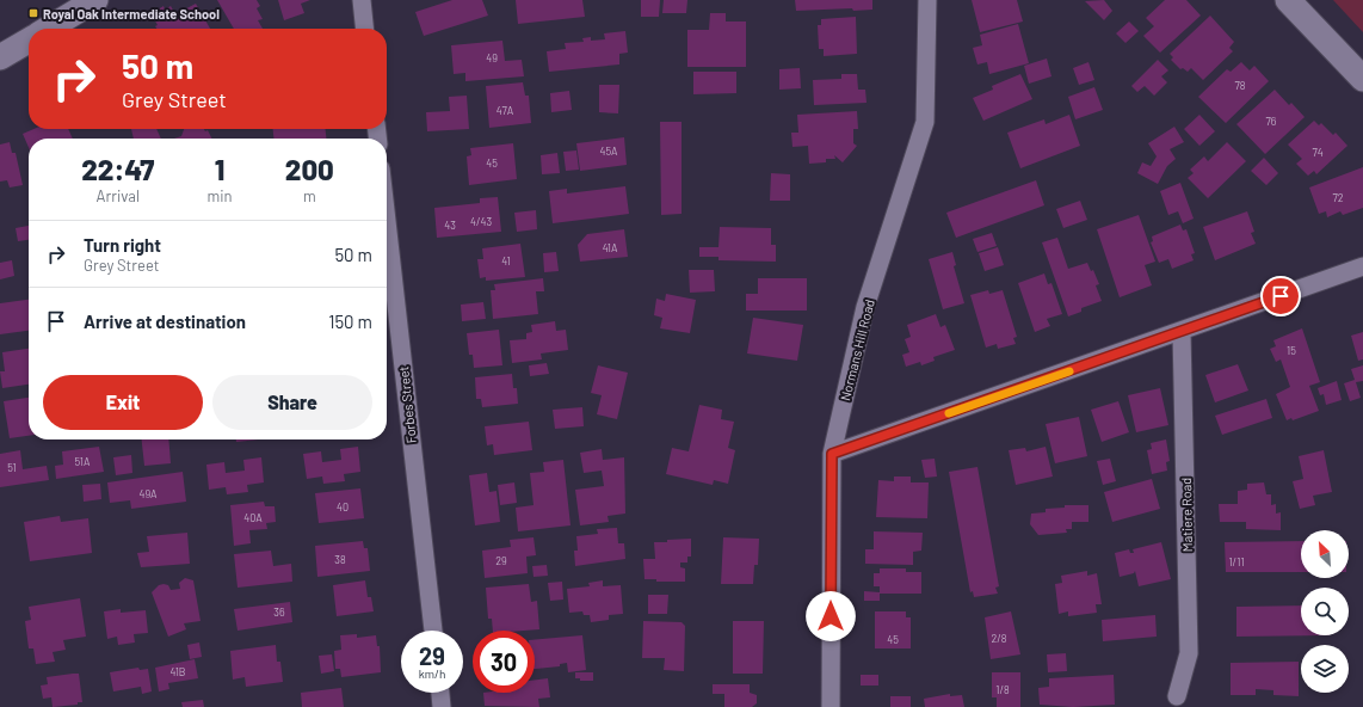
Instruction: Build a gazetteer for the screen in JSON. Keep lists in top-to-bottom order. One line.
{"streets":{"street":["Normans Hill Road","Forbes Street","Matiere Road"]},"places":{"transit":["Royal Oak Intermediate School"]},"house_numbers":["49","78","47A","76","45A","74","45","72","4/43","43","41A","41","15","51A","51","49A","40","40A","38","29","1/11","36","2/8","45","41B","1/8"],"north":"top left","page":{"turn":["50 m","Grey Street"],"eta":["22:47","Arrival","1","min","200","m"],"list":[{"name":"Turn right","note":"Grey Street","value":"50 m"},{"name":"Arrive at destination","value":"150 m"}],"buttons":["Exit","Share"],"speed":"29 km/h","limit":"30"}}
